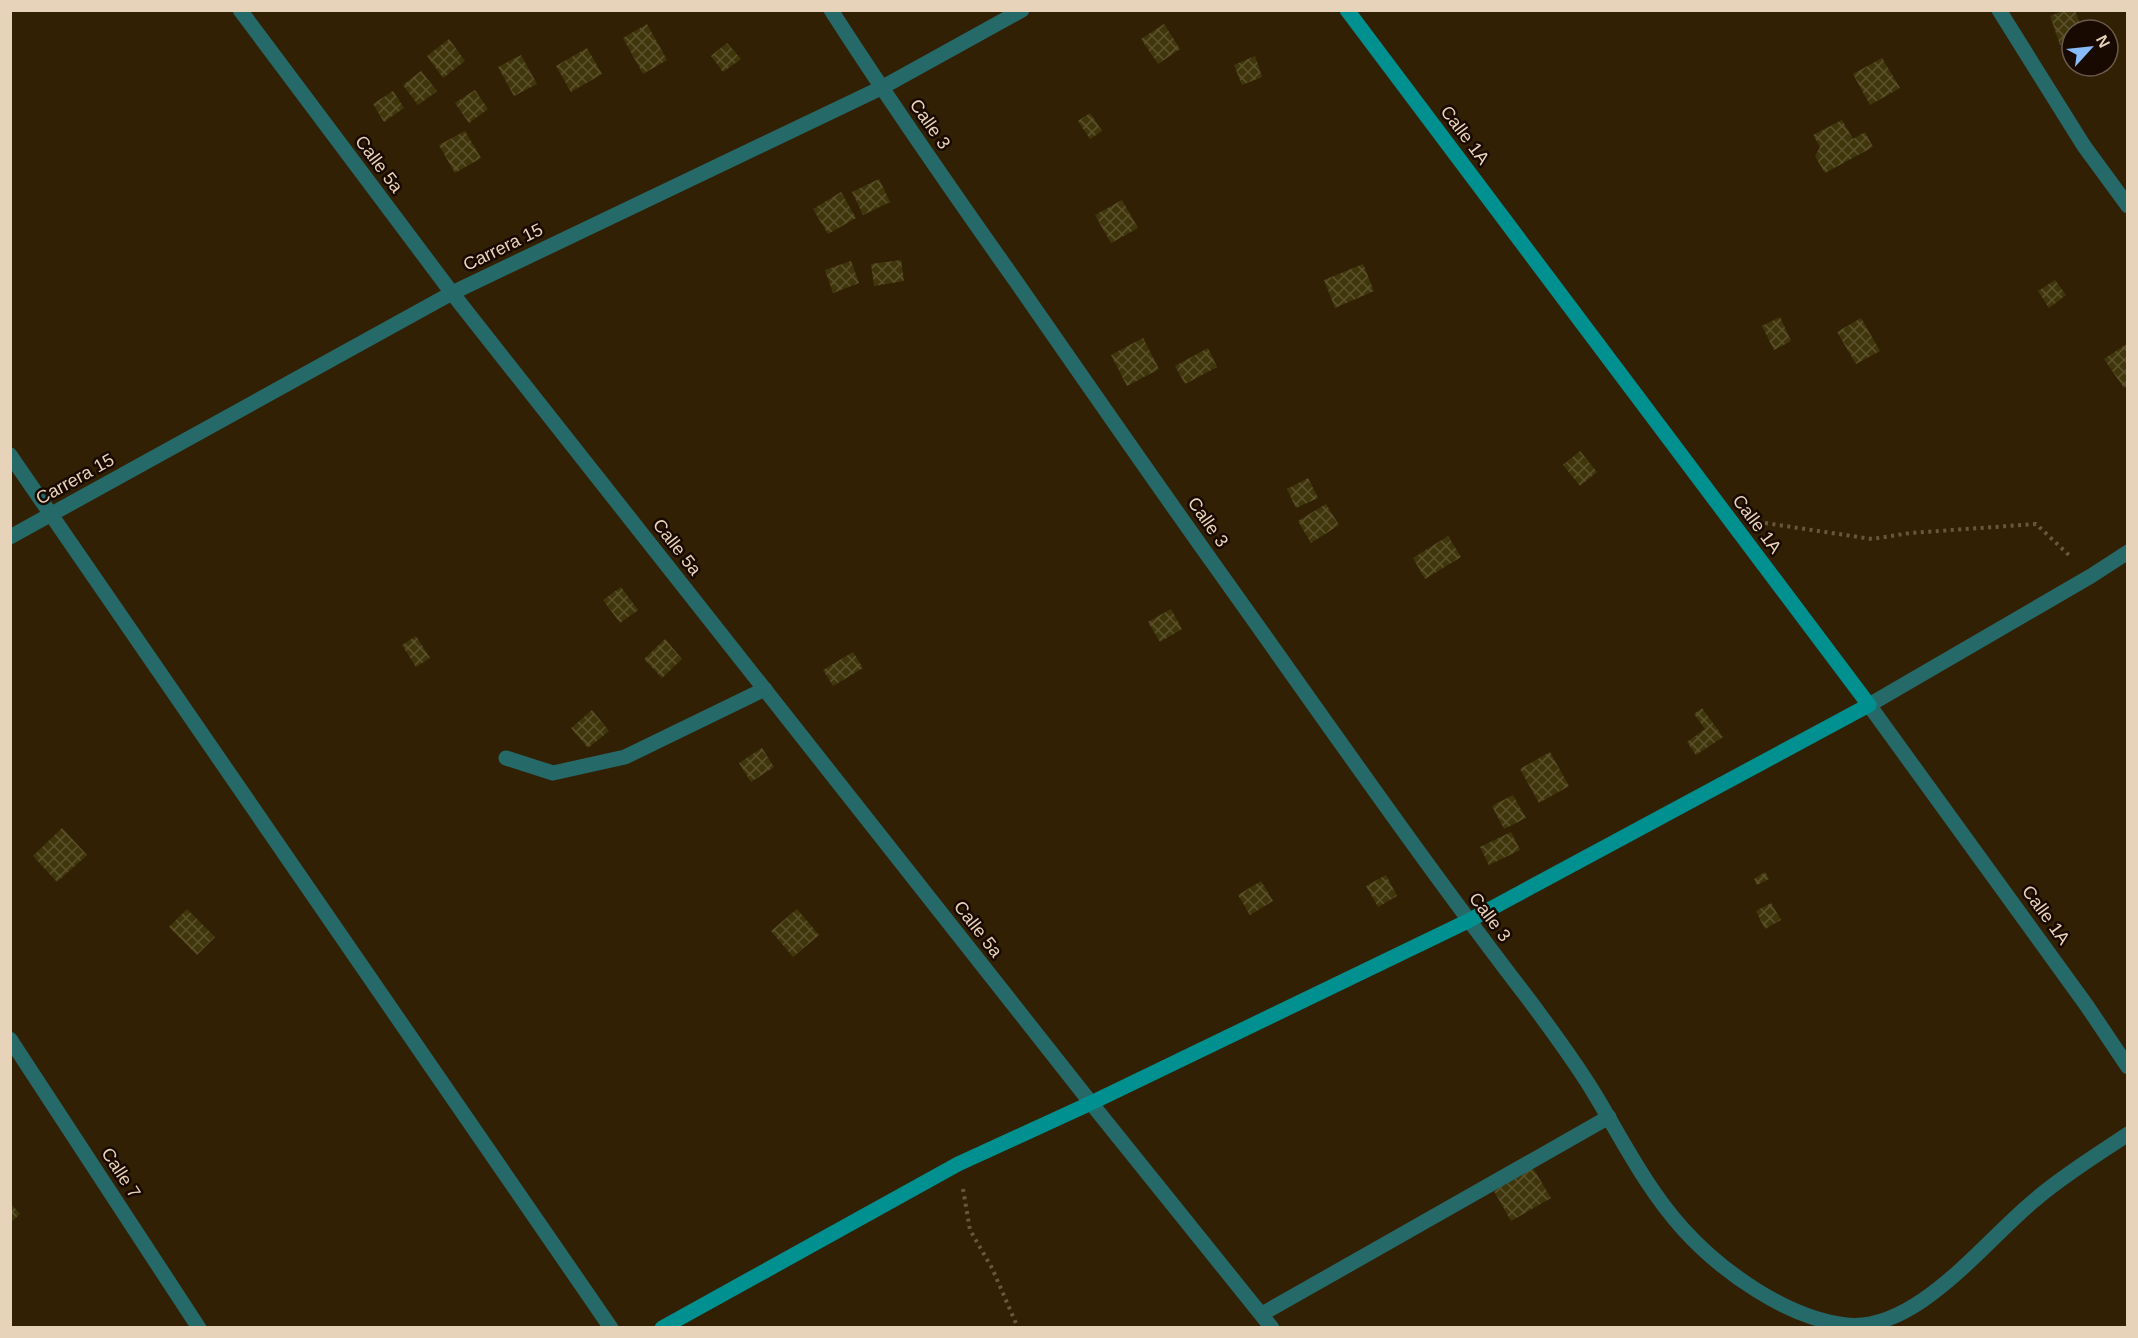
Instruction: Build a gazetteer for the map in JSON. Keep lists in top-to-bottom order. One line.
{"streets":{"street":["Calle 3","Calle 1A","Calle 5a","Carrera 15","Calle 7"]},"crossings":[["Calle 3","Carrera 15"],["Calle 5a","Carrera 15"]],"north":"top right"}
